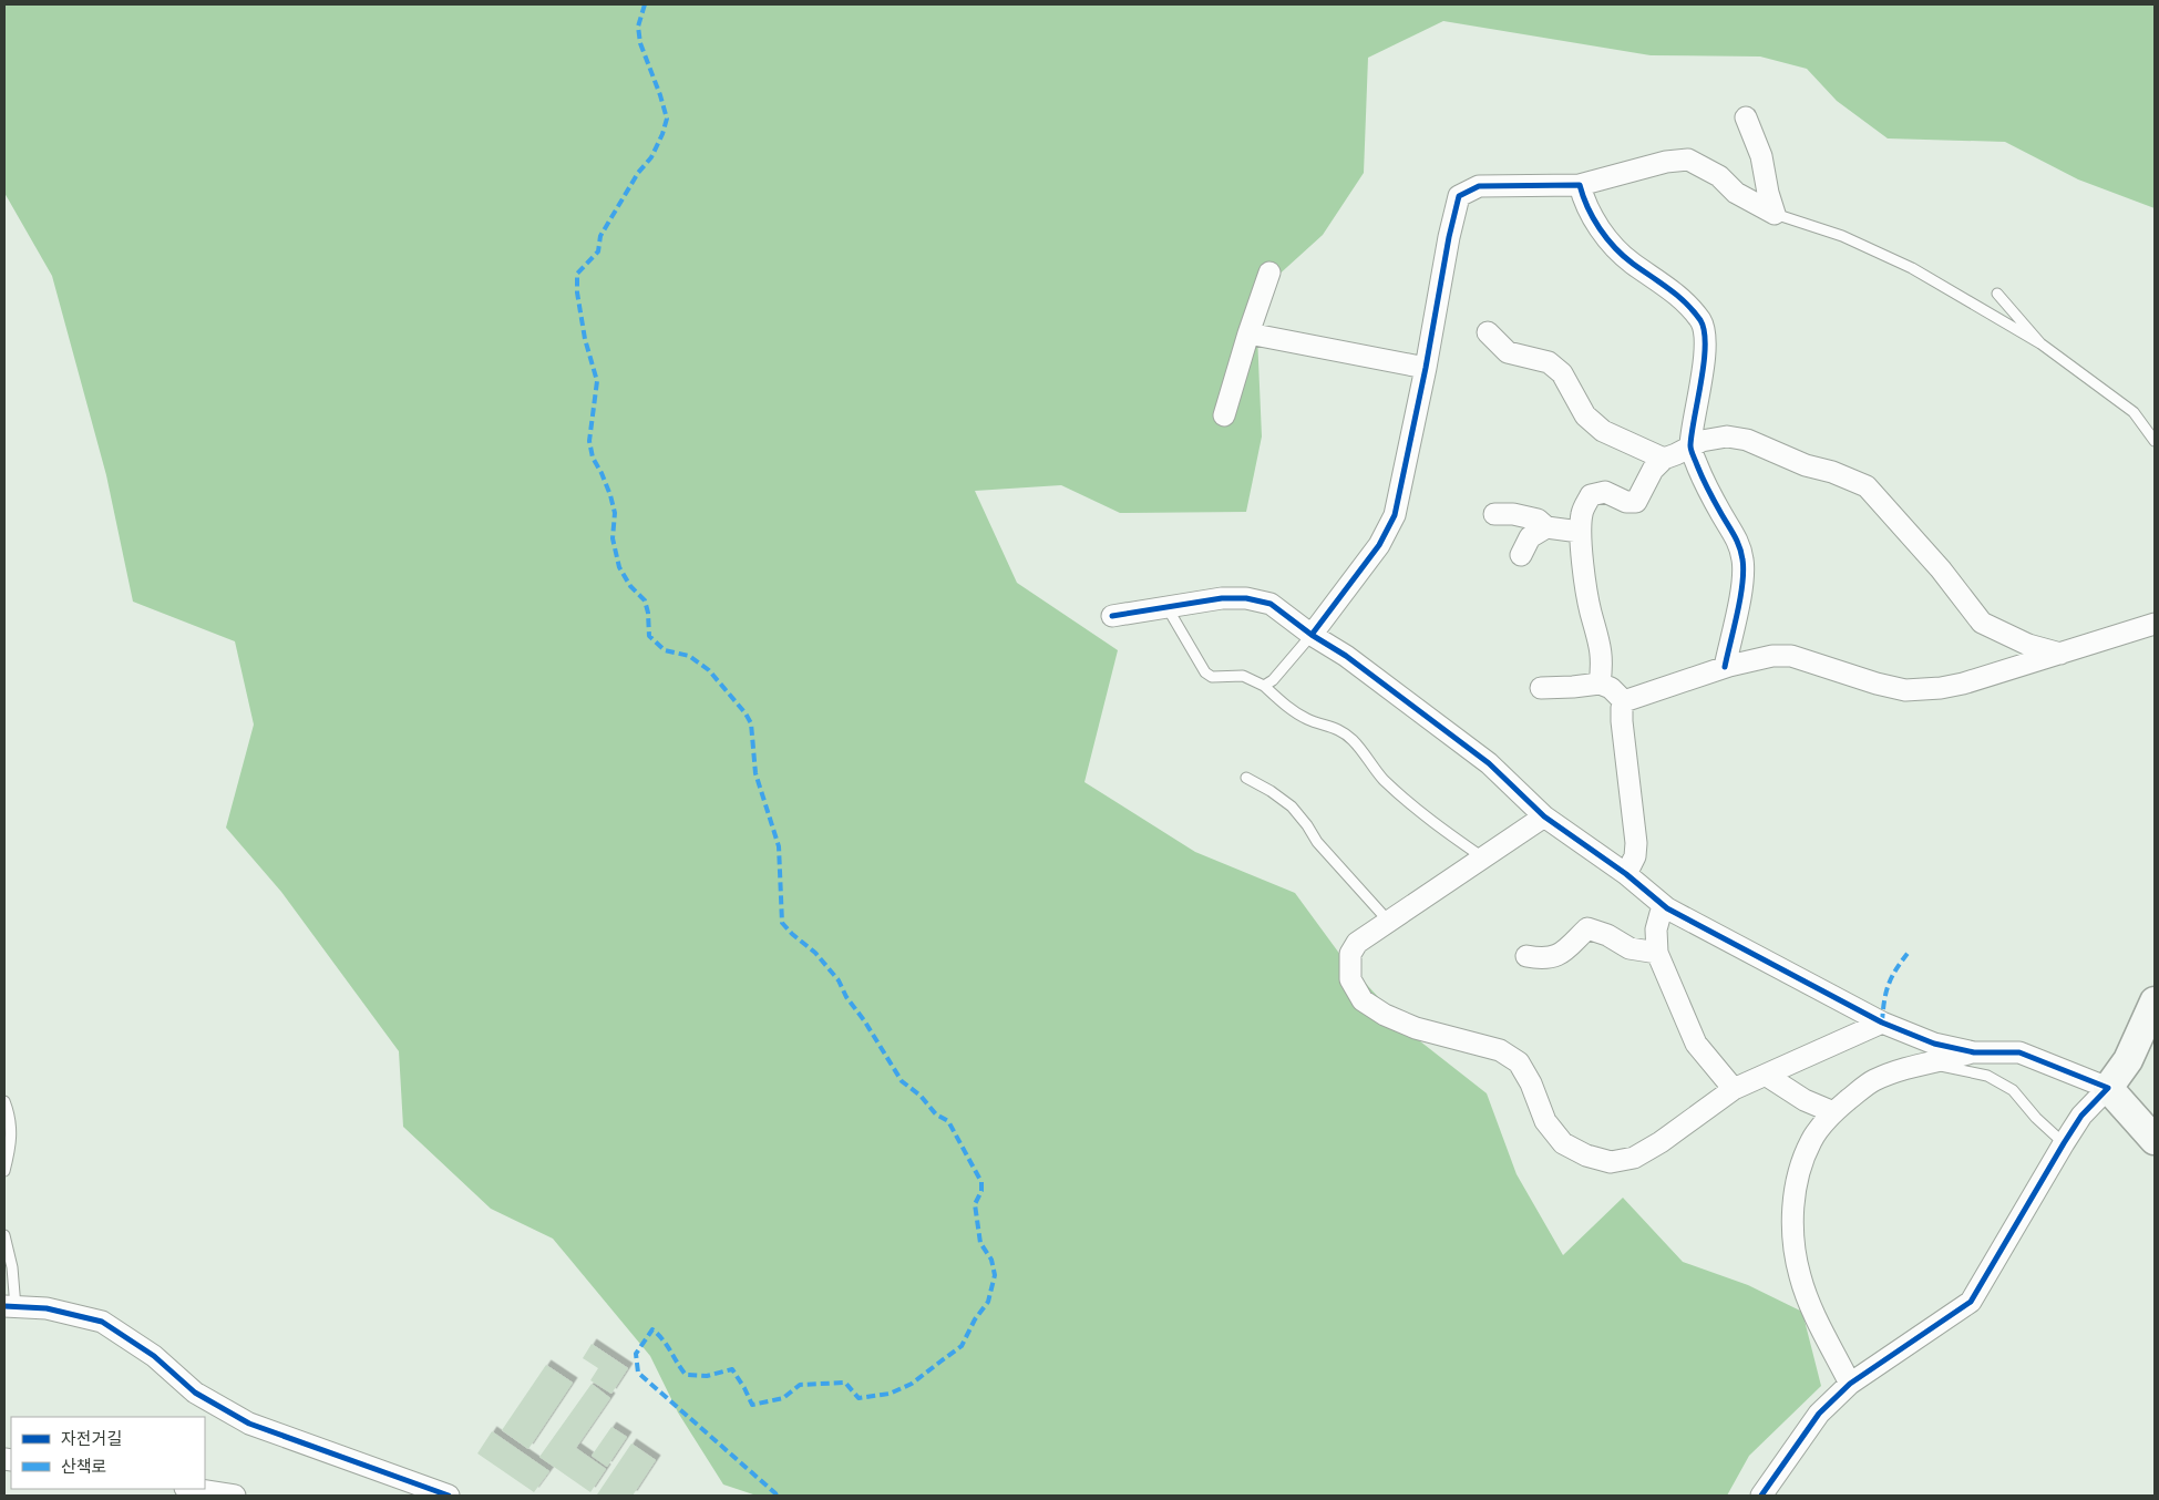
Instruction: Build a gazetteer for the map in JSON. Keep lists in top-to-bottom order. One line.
{"legend":["자전거길","산책로"]}
